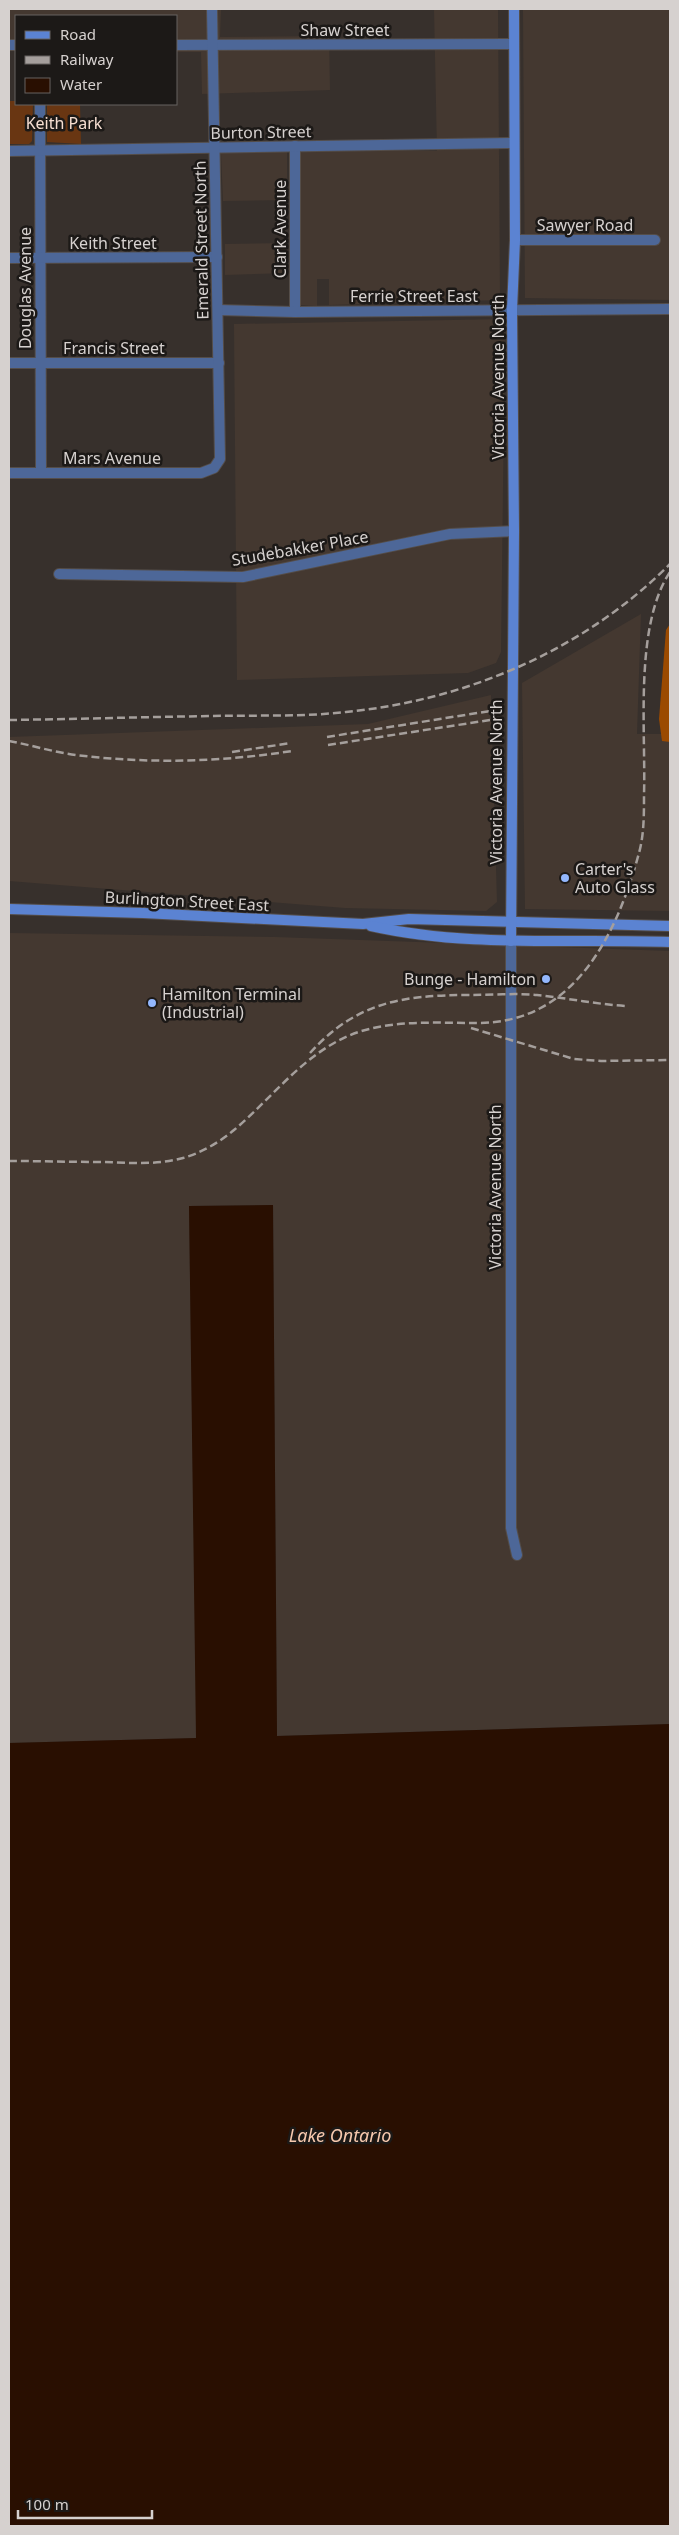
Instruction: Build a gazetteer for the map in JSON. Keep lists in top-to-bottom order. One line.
{"streets":{"main road":["Victoria Avenue North","Burlington Street East"],"street":["Shaw Street","Burton Street","Sawyer Road","Clark Avenue","Emerald Street North","Keith Street","Douglas Avenue","Ferrie Street East","Francis Street","Mars Avenue","Studebakker Place"]},"crossings":[["Shaw Street","Emerald Street North"],["Shaw Street","Victoria Avenue North"],["Burton Street","Clark Avenue"],["Burton Street","Emerald Street North"],["Burton Street","Douglas Avenue"],["Burton Street","Victoria Avenue North"],["Sawyer Road","Victoria Avenue North"],["Clark Avenue","Ferrie Street East"],["Emerald Street North","Keith Street"],["Emerald Street North","Ferrie Street East"],["Emerald Street North","Francis Street"],["Emerald Street North","Mars Avenue"],["Keith Street","Douglas Avenue"],["Douglas Avenue","Francis Street"],["Douglas Avenue","Mars Avenue"],["Ferrie Street East","Victoria Avenue North"],["Victoria Avenue North","Studebakker Place"],["Victoria Avenue North","Burlington Street East"]],"water":["Lake Ontario"],"parks":["Keith Park"],"places":["Carter's Auto Glass","Bunge - Hamilton","Hamilton Terminal (Industrial)"],"legend":["Road","Railway","Water"],"scale_bar":"100 m"}
